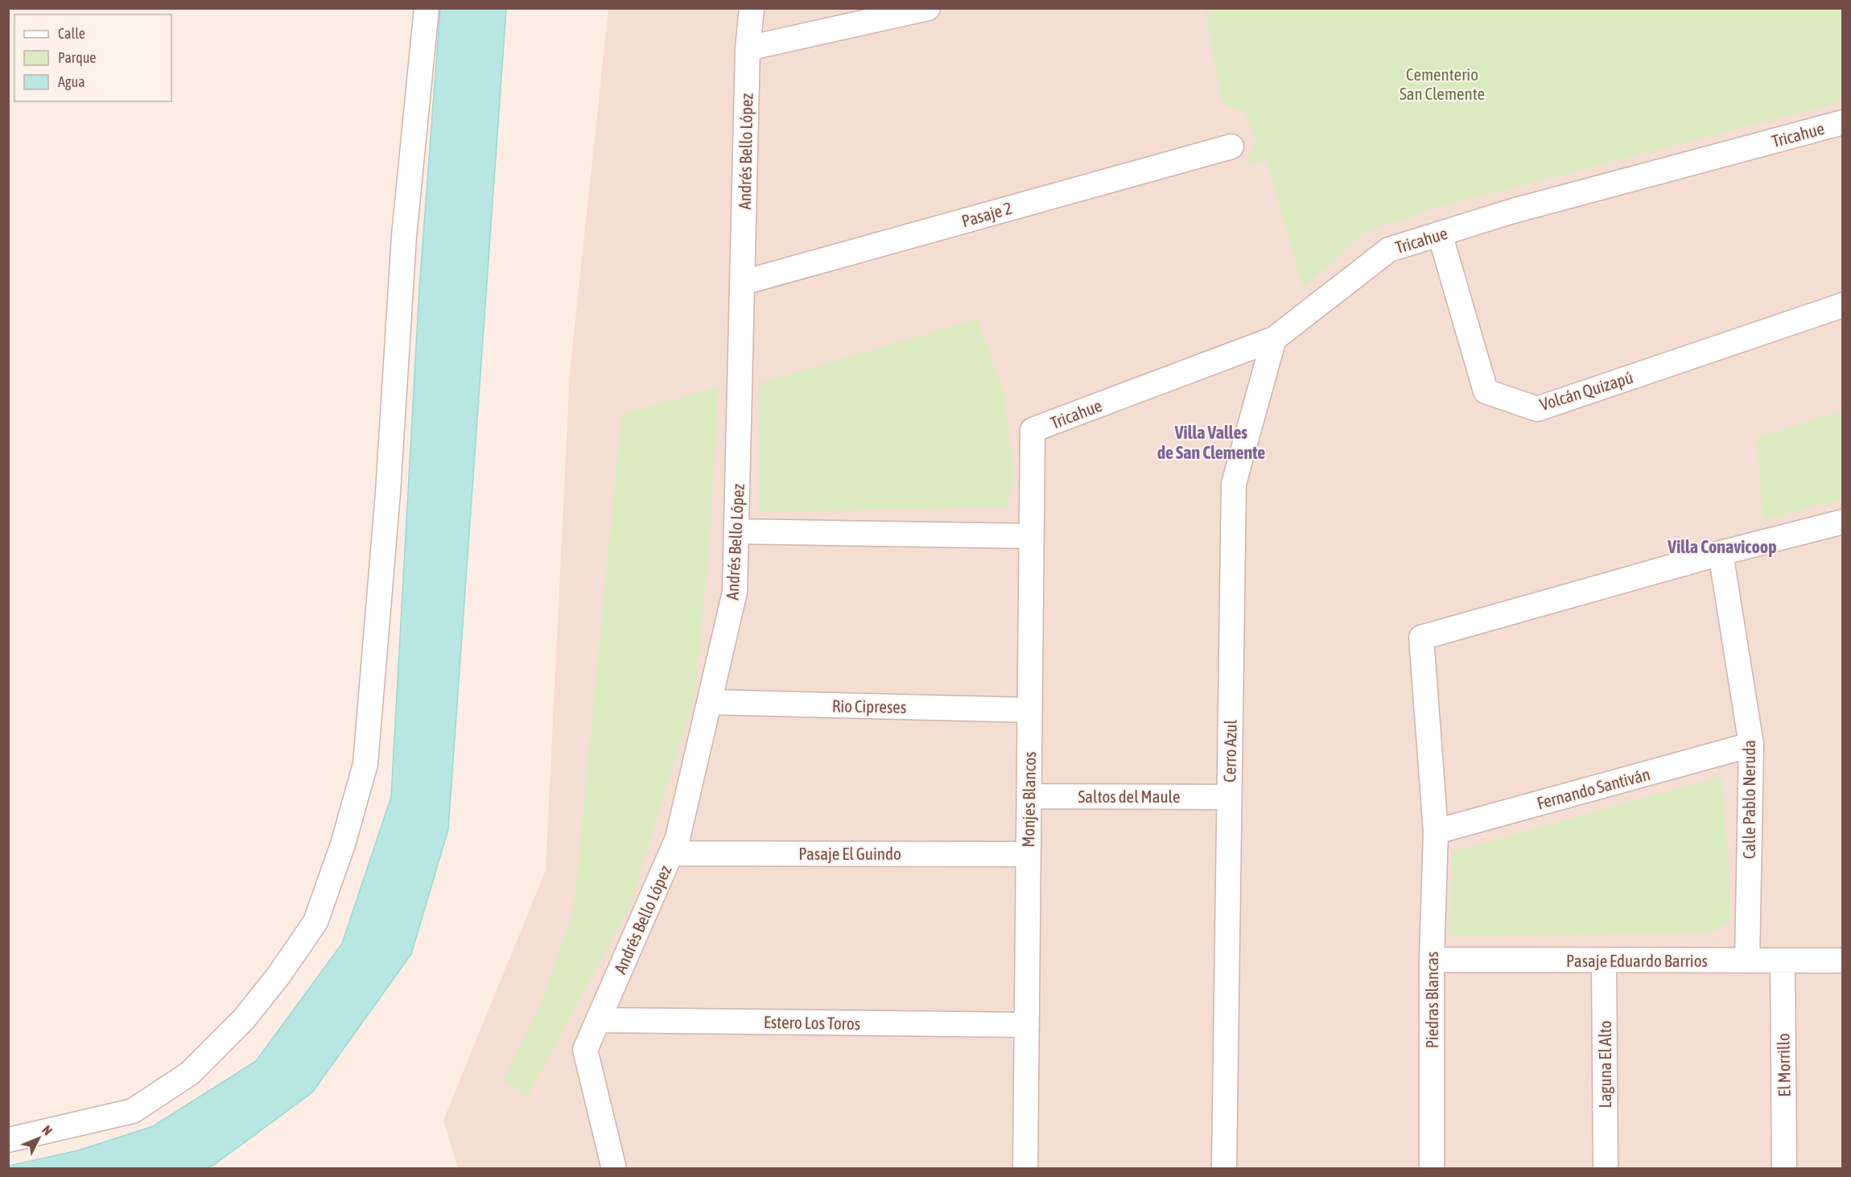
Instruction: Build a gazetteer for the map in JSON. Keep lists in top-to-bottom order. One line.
{"streets":{"street":["Tricahue","Andrés Bello López","Pasaje 2","Volcán Quizapú","Rio Cipreses","Cerro Azul","Fernando Santiván","Saltos del Maule","Monjes Blancos","Calle Pablo Neruda","Pasaje El Guindo","Pasaje Eduardo Barrios","Piedras Blancas","Estero Los Toros","Laguna El Alto","El Morrillo"]},"crossings":[["Tricahue","Volcán Quizapú"],["Tricahue","Cerro Azul"],["Tricahue","Monjes Blancos"],["Andrés Bello López","Pasaje 2"],["Andrés Bello López","Rio Cipreses"],["Andrés Bello López","Pasaje El Guindo"],["Andrés Bello López","Estero Los Toros"],["Rio Cipreses","Monjes Blancos"],["Cerro Azul","Saltos del Maule"],["Fernando Santiván","Calle Pablo Neruda"],["Fernando Santiván","Piedras Blancas"],["Saltos del Maule","Monjes Blancos"],["Monjes Blancos","Pasaje El Guindo"],["Monjes Blancos","Estero Los Toros"],["Calle Pablo Neruda","Pasaje Eduardo Barrios"],["Calle Pablo Neruda","Piedras Blancas"],["Pasaje Eduardo Barrios","Piedras Blancas"],["Pasaje Eduardo Barrios","Laguna El Alto"],["Pasaje Eduardo Barrios","El Morrillo"]],"districts":["Villa Valles de San Clemente","Villa Conavicoop"],"parks":["Cementerio San Clemente"],"legend":["Calle","Parque","Agua"],"north":"top right"}
